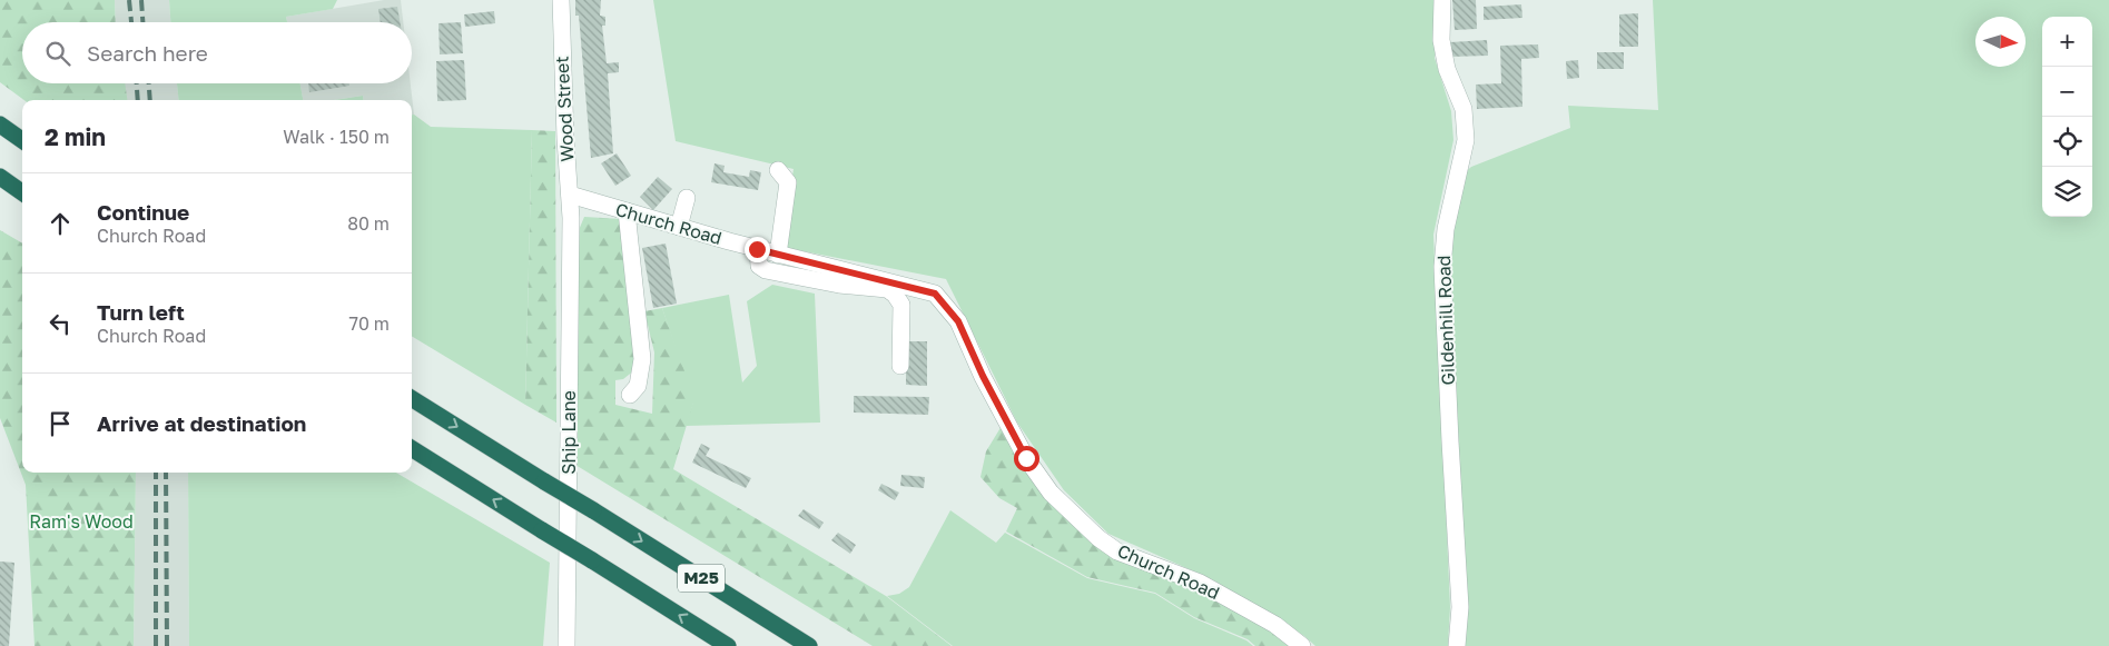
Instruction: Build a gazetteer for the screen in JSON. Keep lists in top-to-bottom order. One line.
{"streets":{"highway":["M25"],"street":["Wood Street","Church Road","Gildenhill Road","Ship Lane"]},"crossings":[["Wood Street","Church Road"],["Wood Street","Ship Lane"]],"parks":["Ram's Wood"],"north":"right","page":{"map_buttons":["+","−"],"search":"Search here","heading":["2 min","Walk · 150 m"],"list":[["Continue","Church Road","80 m"],["Turn left","Church Road","70 m"],"Arrive at destination"]}}
